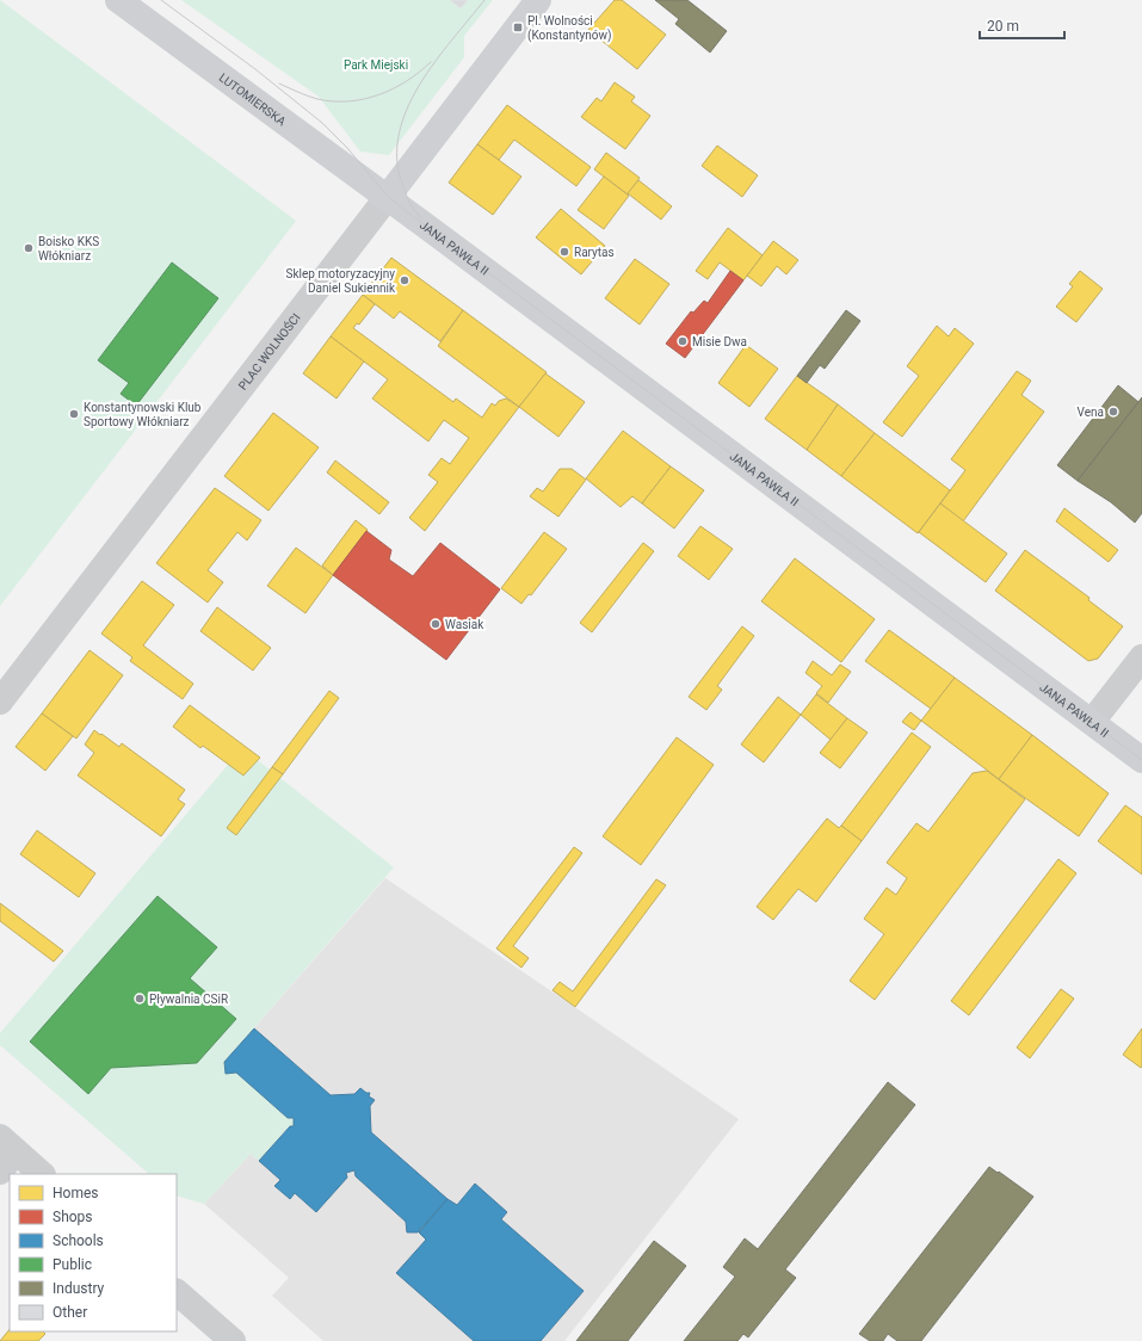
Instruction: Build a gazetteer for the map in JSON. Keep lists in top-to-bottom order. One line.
{"streets":{"main road":["LUTOMIERSKA","JANA PAWŁA II","PLAC WOLNOŚCI"]},"crossings":[["LUTOMIERSKA","JANA PAWŁA II"],["LUTOMIERSKA","PLAC WOLNOŚCI"],["JANA PAWŁA II","PLAC WOLNOŚCI"]],"parks":["Park Miejski"],"places":{"transit":["Pl. Wolności (Konstantynów)"],"other":["Boisko KKS Włókniarz","Rarytas","Sklep motoryzacyjny Daniel Sukiennik","Misie Dwa","Vena","Konstantynowski Klub Sportowy Włókniarz","Wasiak","Pływalnia CSiR"]},"legend":["Homes","Shops","Schools","Public","Industry","Other"],"scale_bar":"20 m"}
